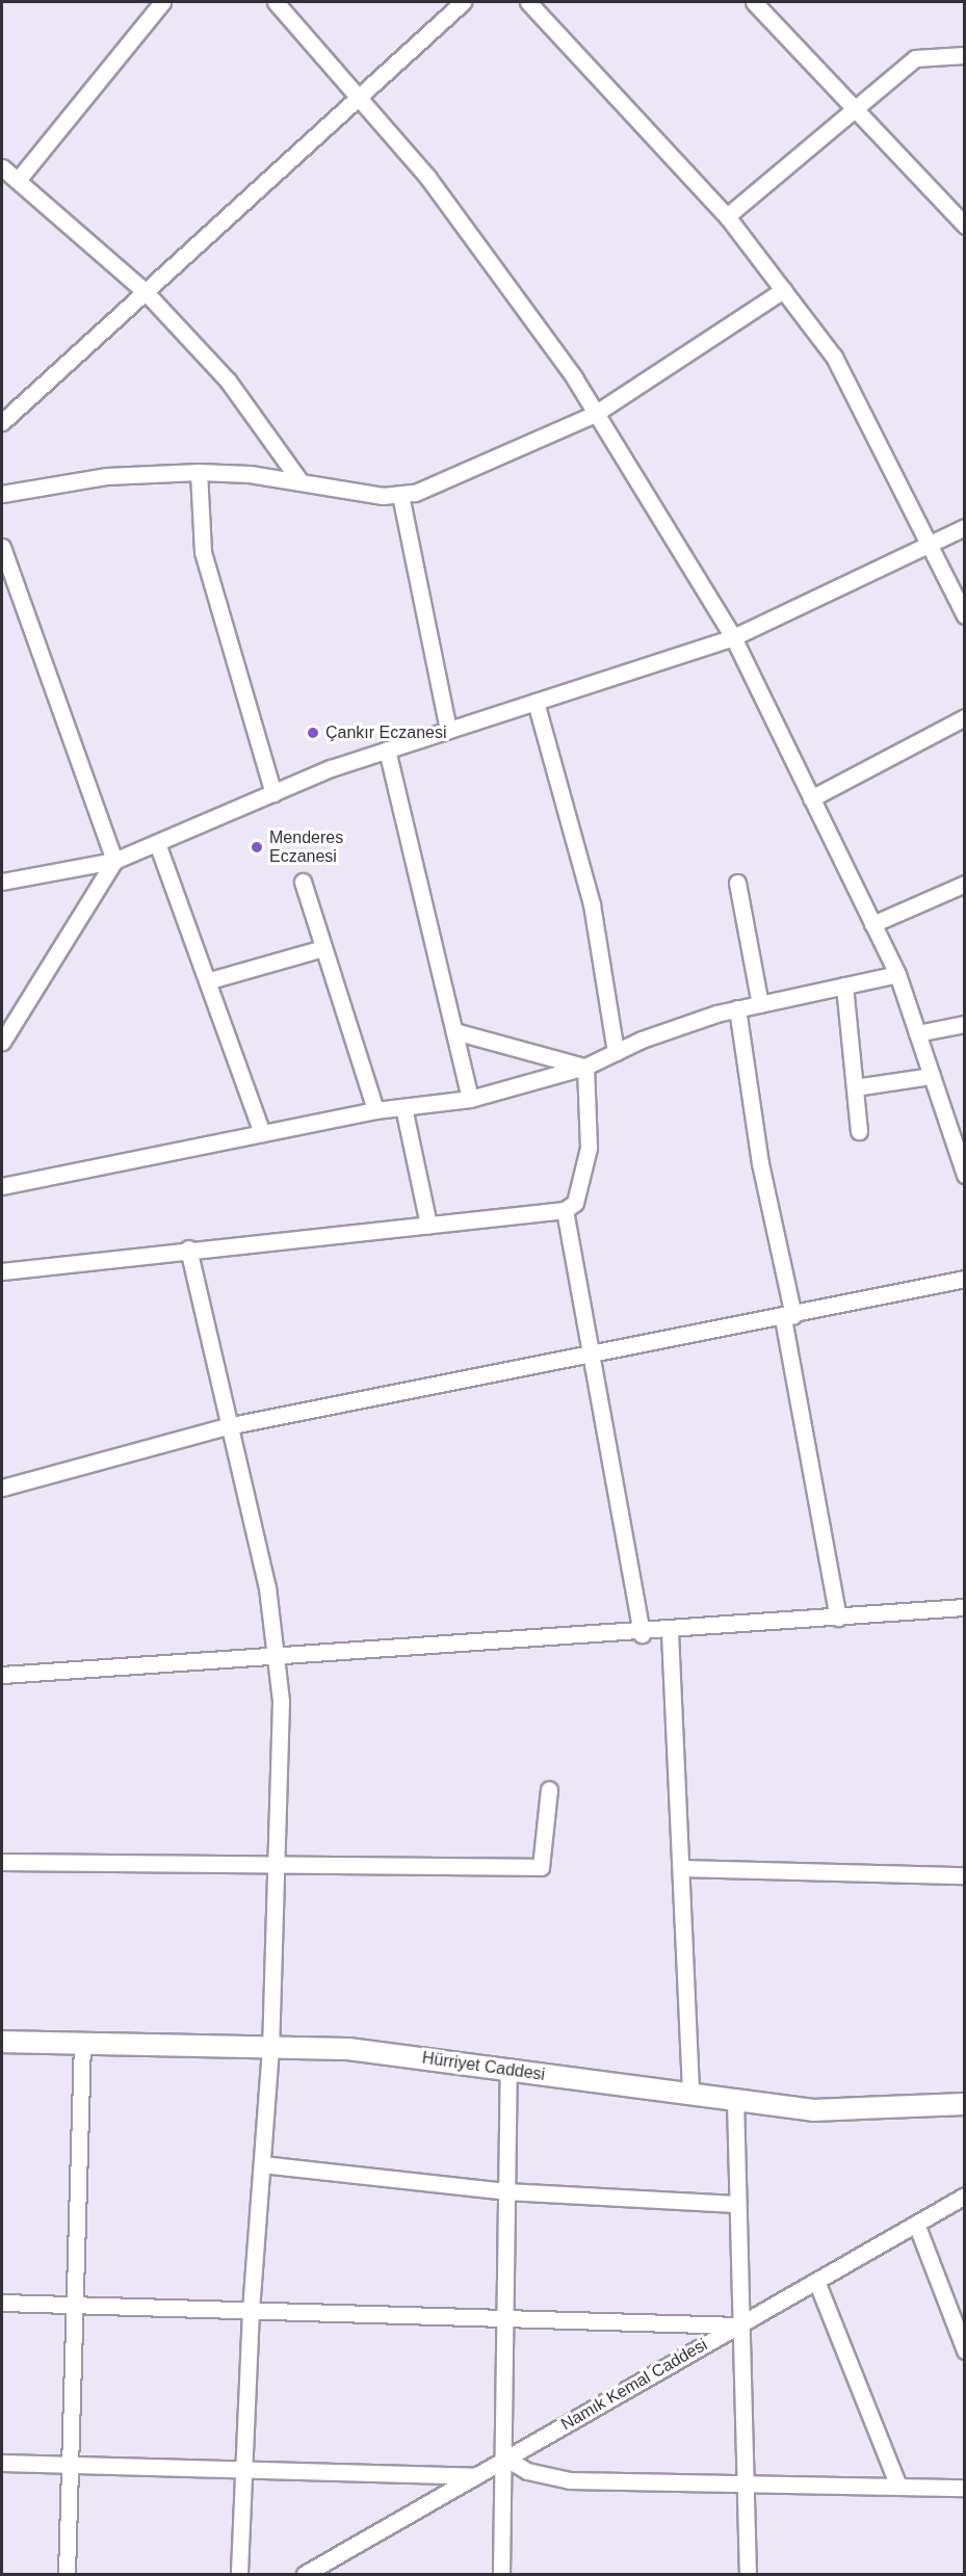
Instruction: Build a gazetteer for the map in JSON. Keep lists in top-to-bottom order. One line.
{"streets":{"street":["Hürriyet Caddesi","Namık Kemal Caddesi"]},"places":["Çankır Eczanesi","Menderes Eczanesi"]}
